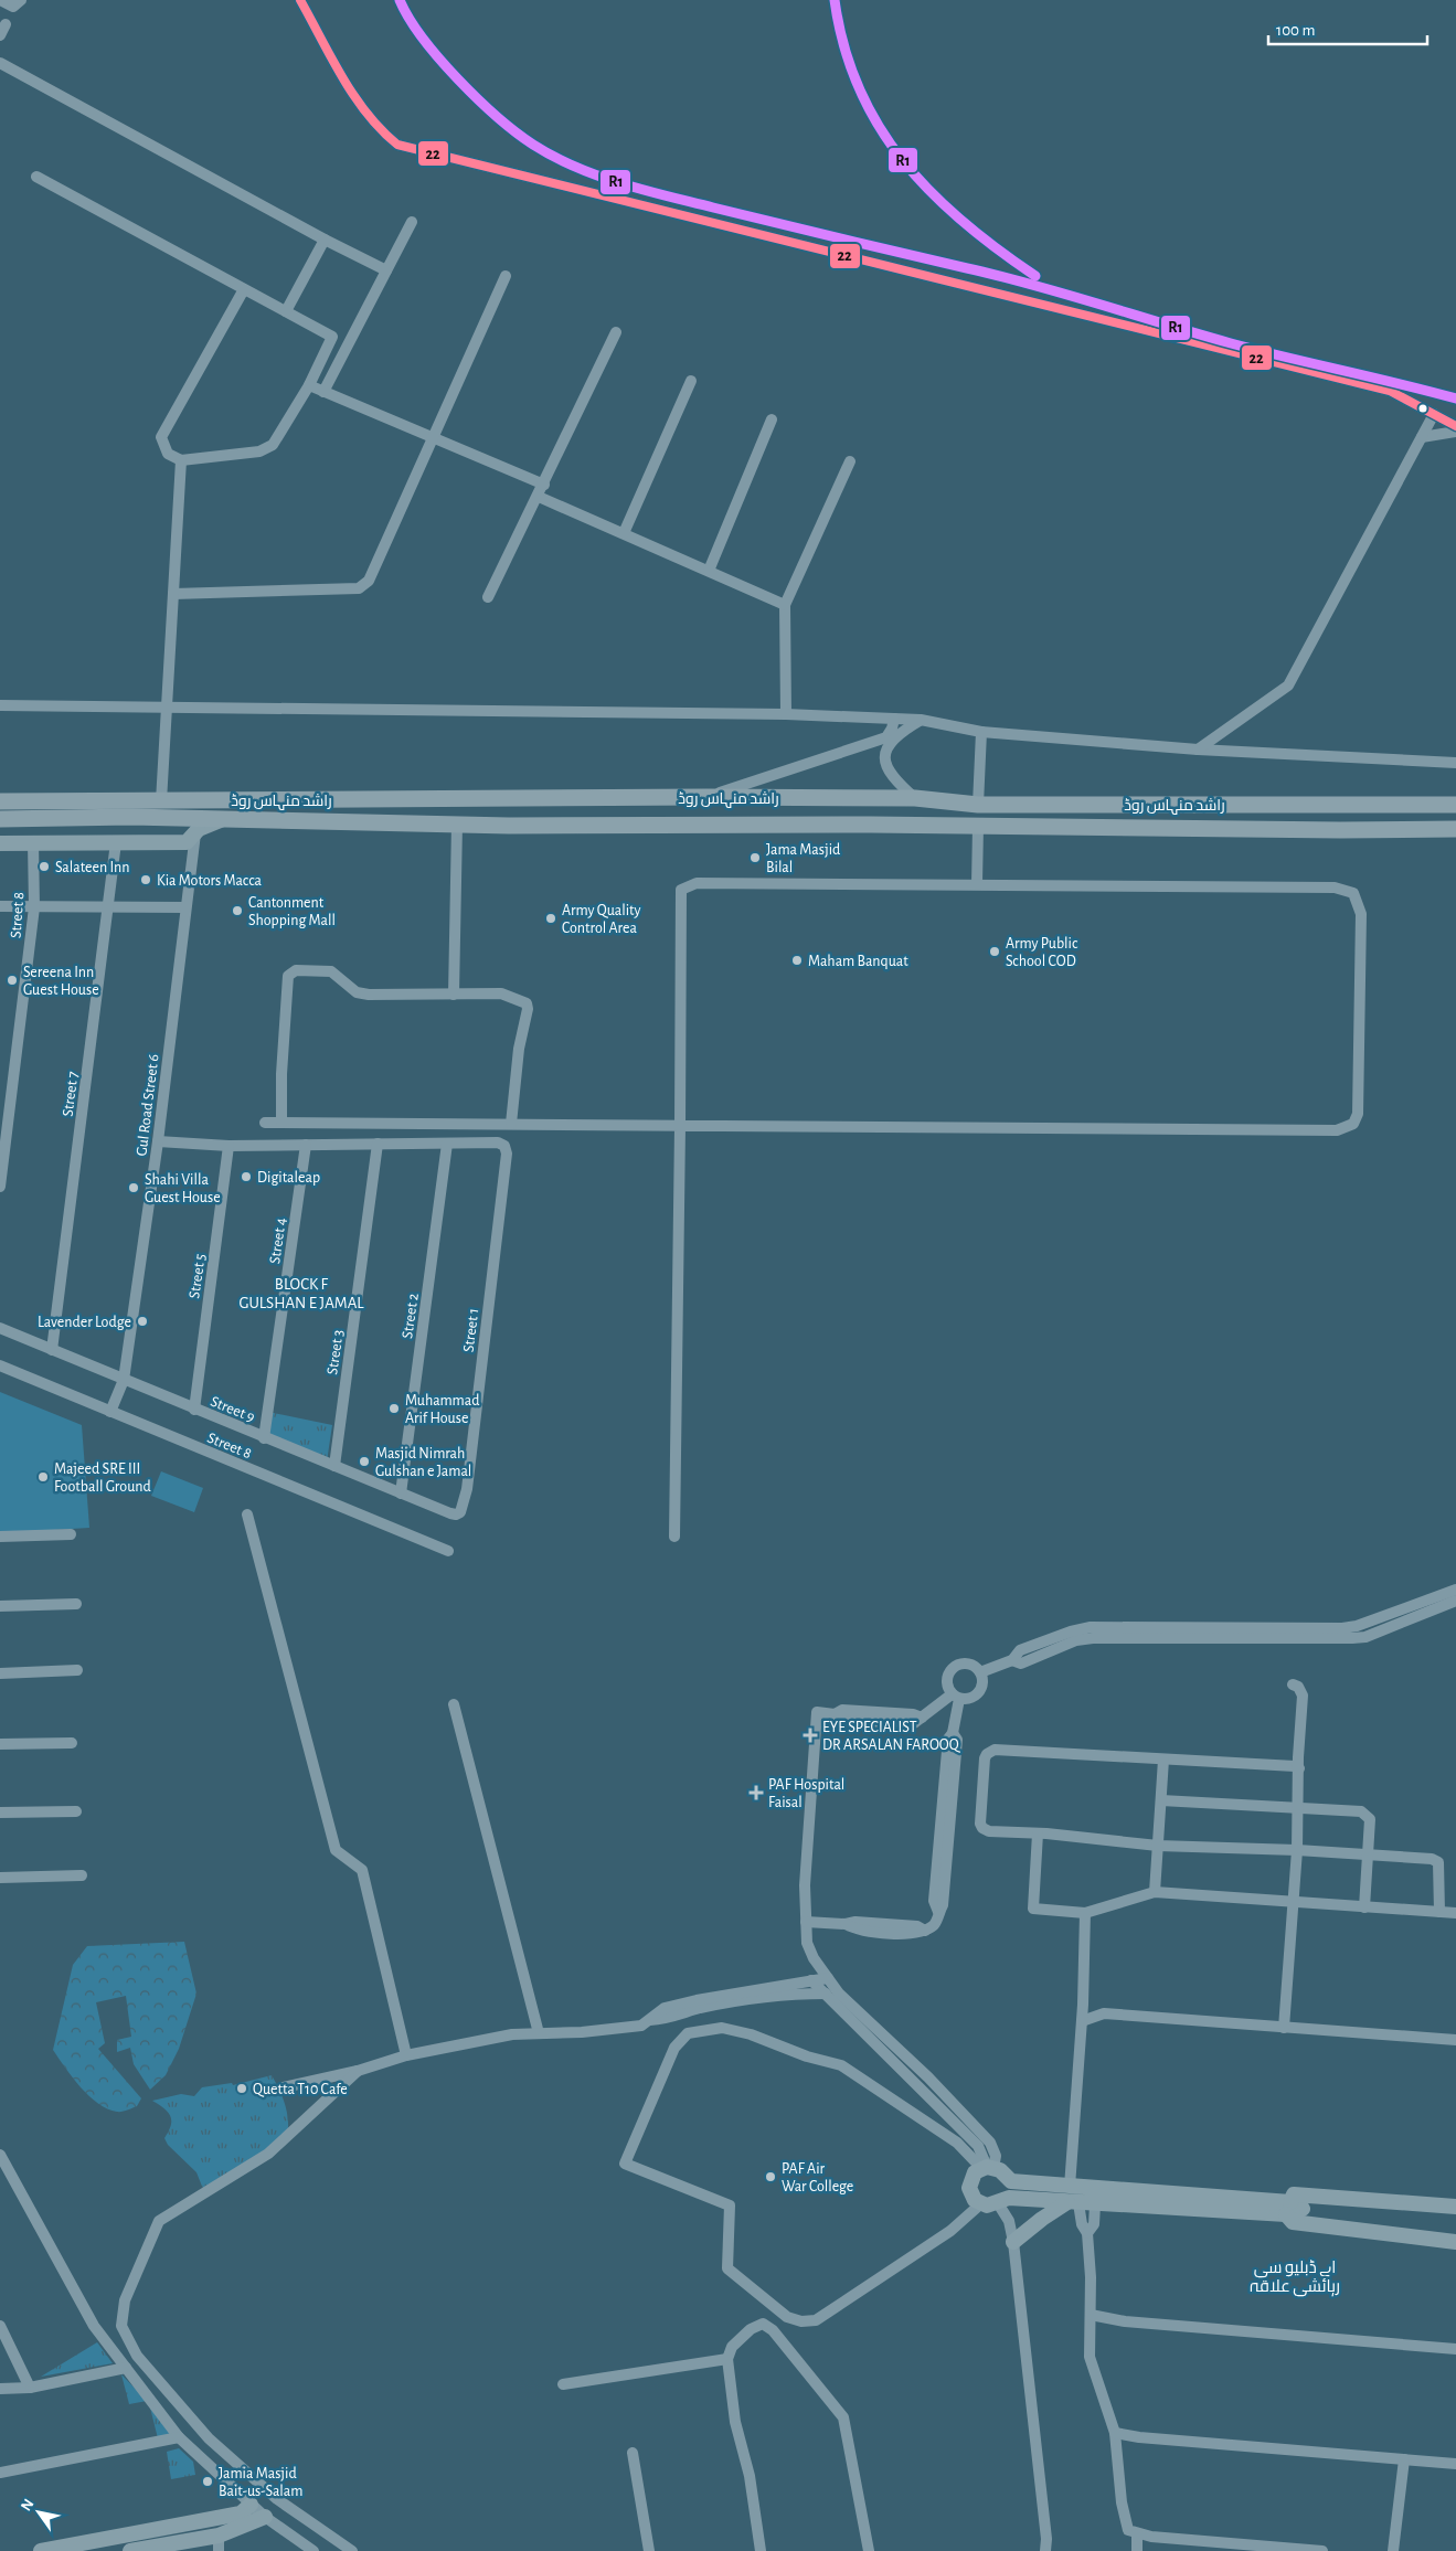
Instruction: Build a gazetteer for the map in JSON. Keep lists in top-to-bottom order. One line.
{"streets":{"main road":["راشد منہاس روڈ"],"street":["Street 8","Street 7","Gul Road Street 6","Street 4","Street 5","Street 2","Street 1","Street 3","Street 9"]},"crossings":[["Street 8","Gul Road Street 6"],["Street 7","Street 9"],["Gul Road Street 6","Street 9"],["Street 4","Street 9"],["Street 5","Street 9"],["Street 2","Street 1"],["Street 2","Street 9"],["Street 1","Street 9"],["Street 3","Street 9"]],"districts":["BLOCK F GULSHAN E JAMAL","اے ڈبلیو سی رہائشی علاقہ"],"places":{"other":["Jama Masjid Bilal","Salateen Inn","Kia Motors Macca","Cantonment Shopping Mall","Army Quality Control Area","Army Public School COD","Maham Banquat","Sereena Inn Guest House","Digitaleap","Shahi Villa Guest House","Lavender Lodge","Muhammad Arif House","Masjid Nimrah Gulshan e Jamal","Majeed SRE III Football Ground","Quetta T10 Cafe","PAF Air War College","Jamia Masjid Bait-us-Salam"],"health":["EYE SPECIALIST DR ARSALAN FAROOQ","PAF Hospital Faisal"]},"lines":["transit line R1","transit line 22"],"scale_bar":"100 m","north":"top left"}
